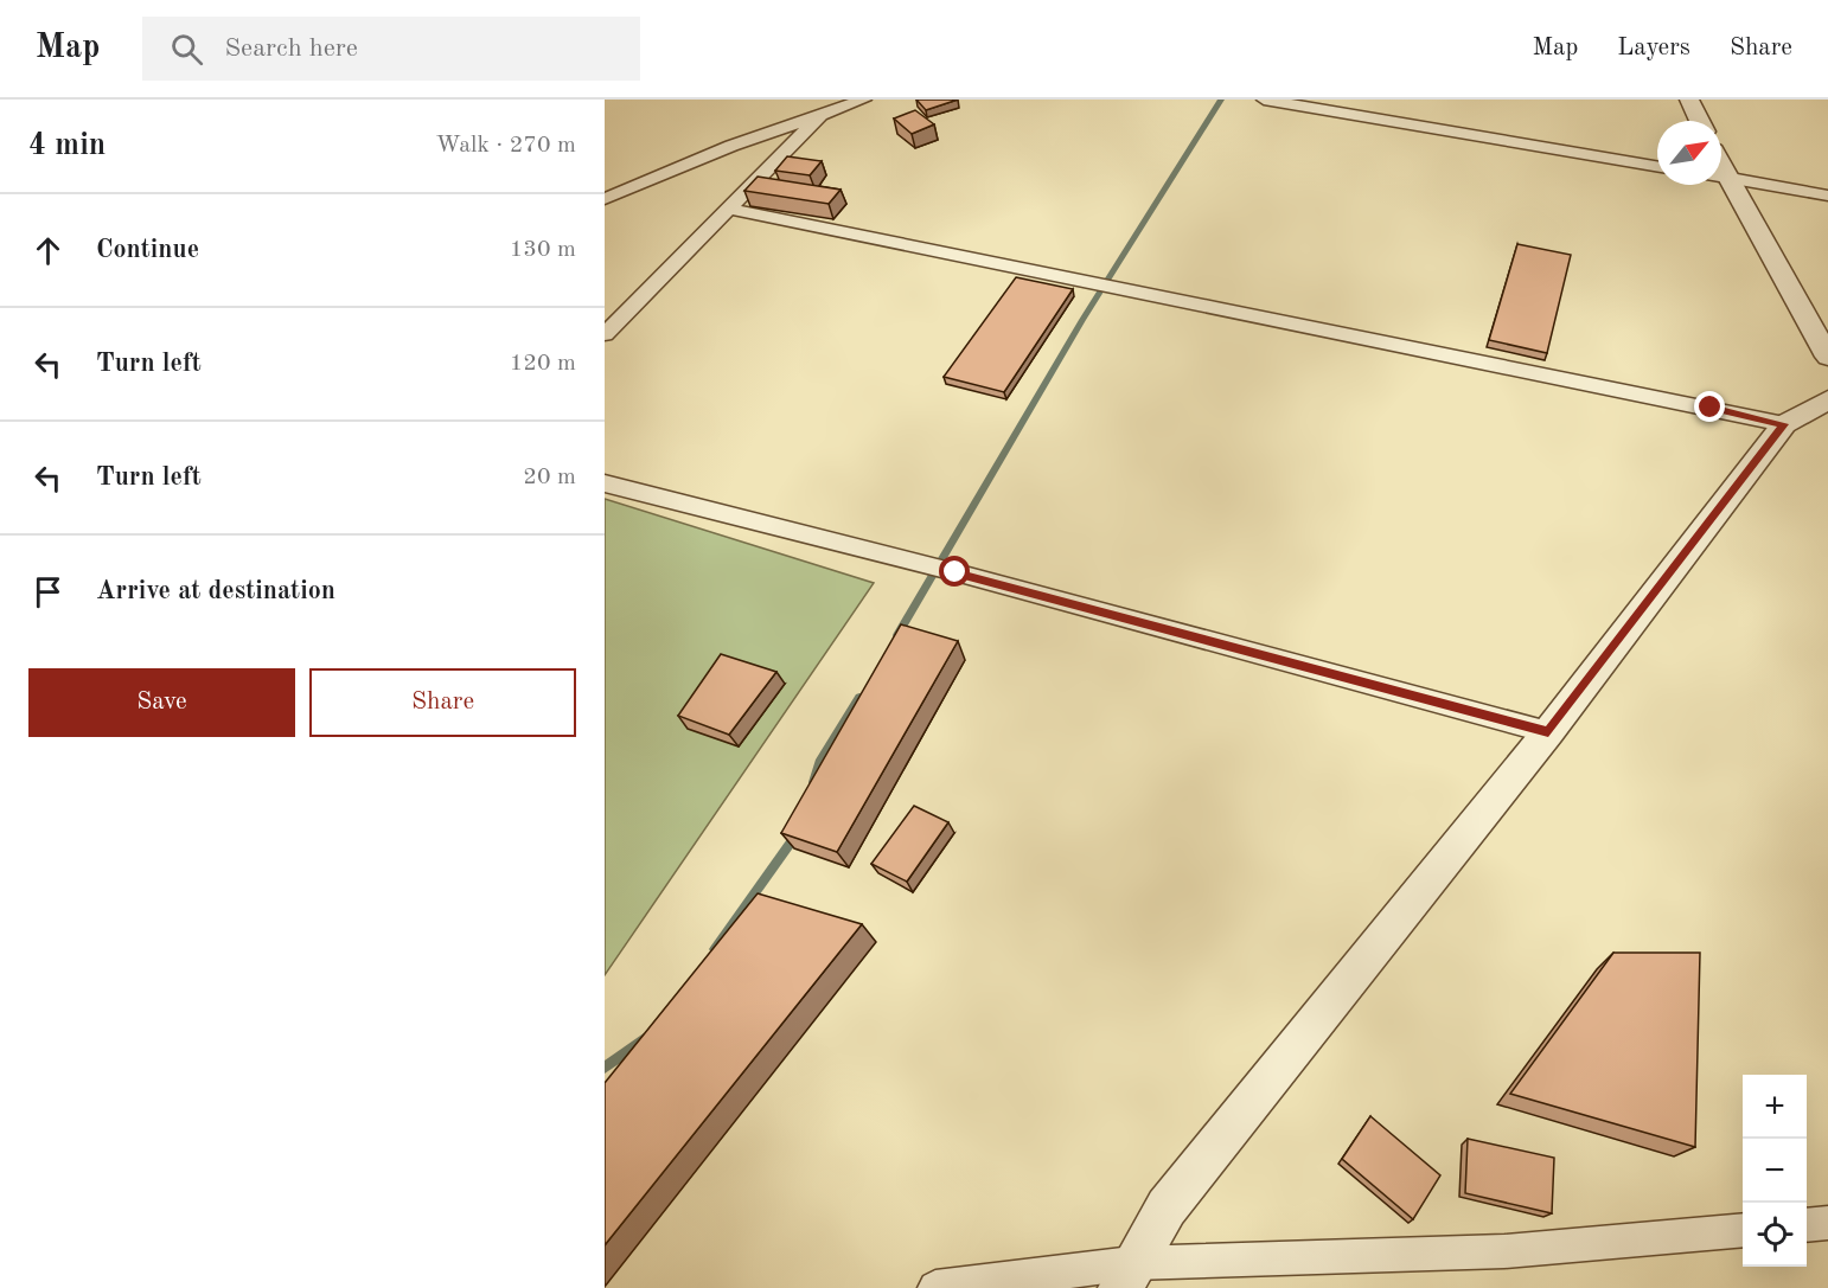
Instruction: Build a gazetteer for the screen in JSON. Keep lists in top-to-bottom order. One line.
{"north":"top right","page":{"header":"Map","search":"Search here","nav":["Map","Layers","Share"],"heading":["4 min","Walk · 270 m"],"list":[["Continue","130 m"],["Turn left","120 m"],["Turn left","20 m"],"Arrive at destination"],"buttons":["Save","Share"],"map_buttons":["+","−"]}}
